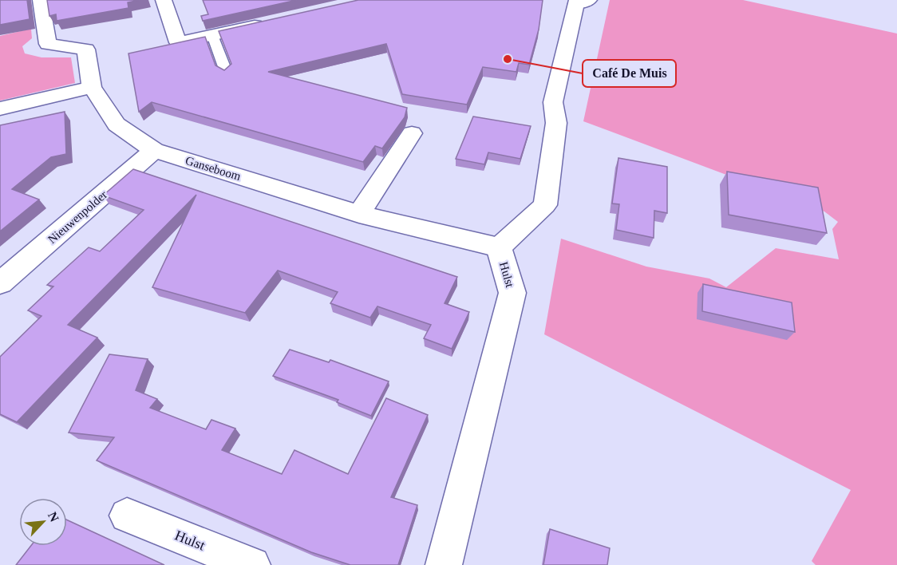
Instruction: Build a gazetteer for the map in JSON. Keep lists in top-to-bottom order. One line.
{"streets":{"street":["Ganseboom","Nieuwenpolder","Hulst"]},"crossings":[["Ganseboom","Nieuwenpolder"],["Ganseboom","Hulst"]],"places":["Café De Muis"],"north":"top right"}
